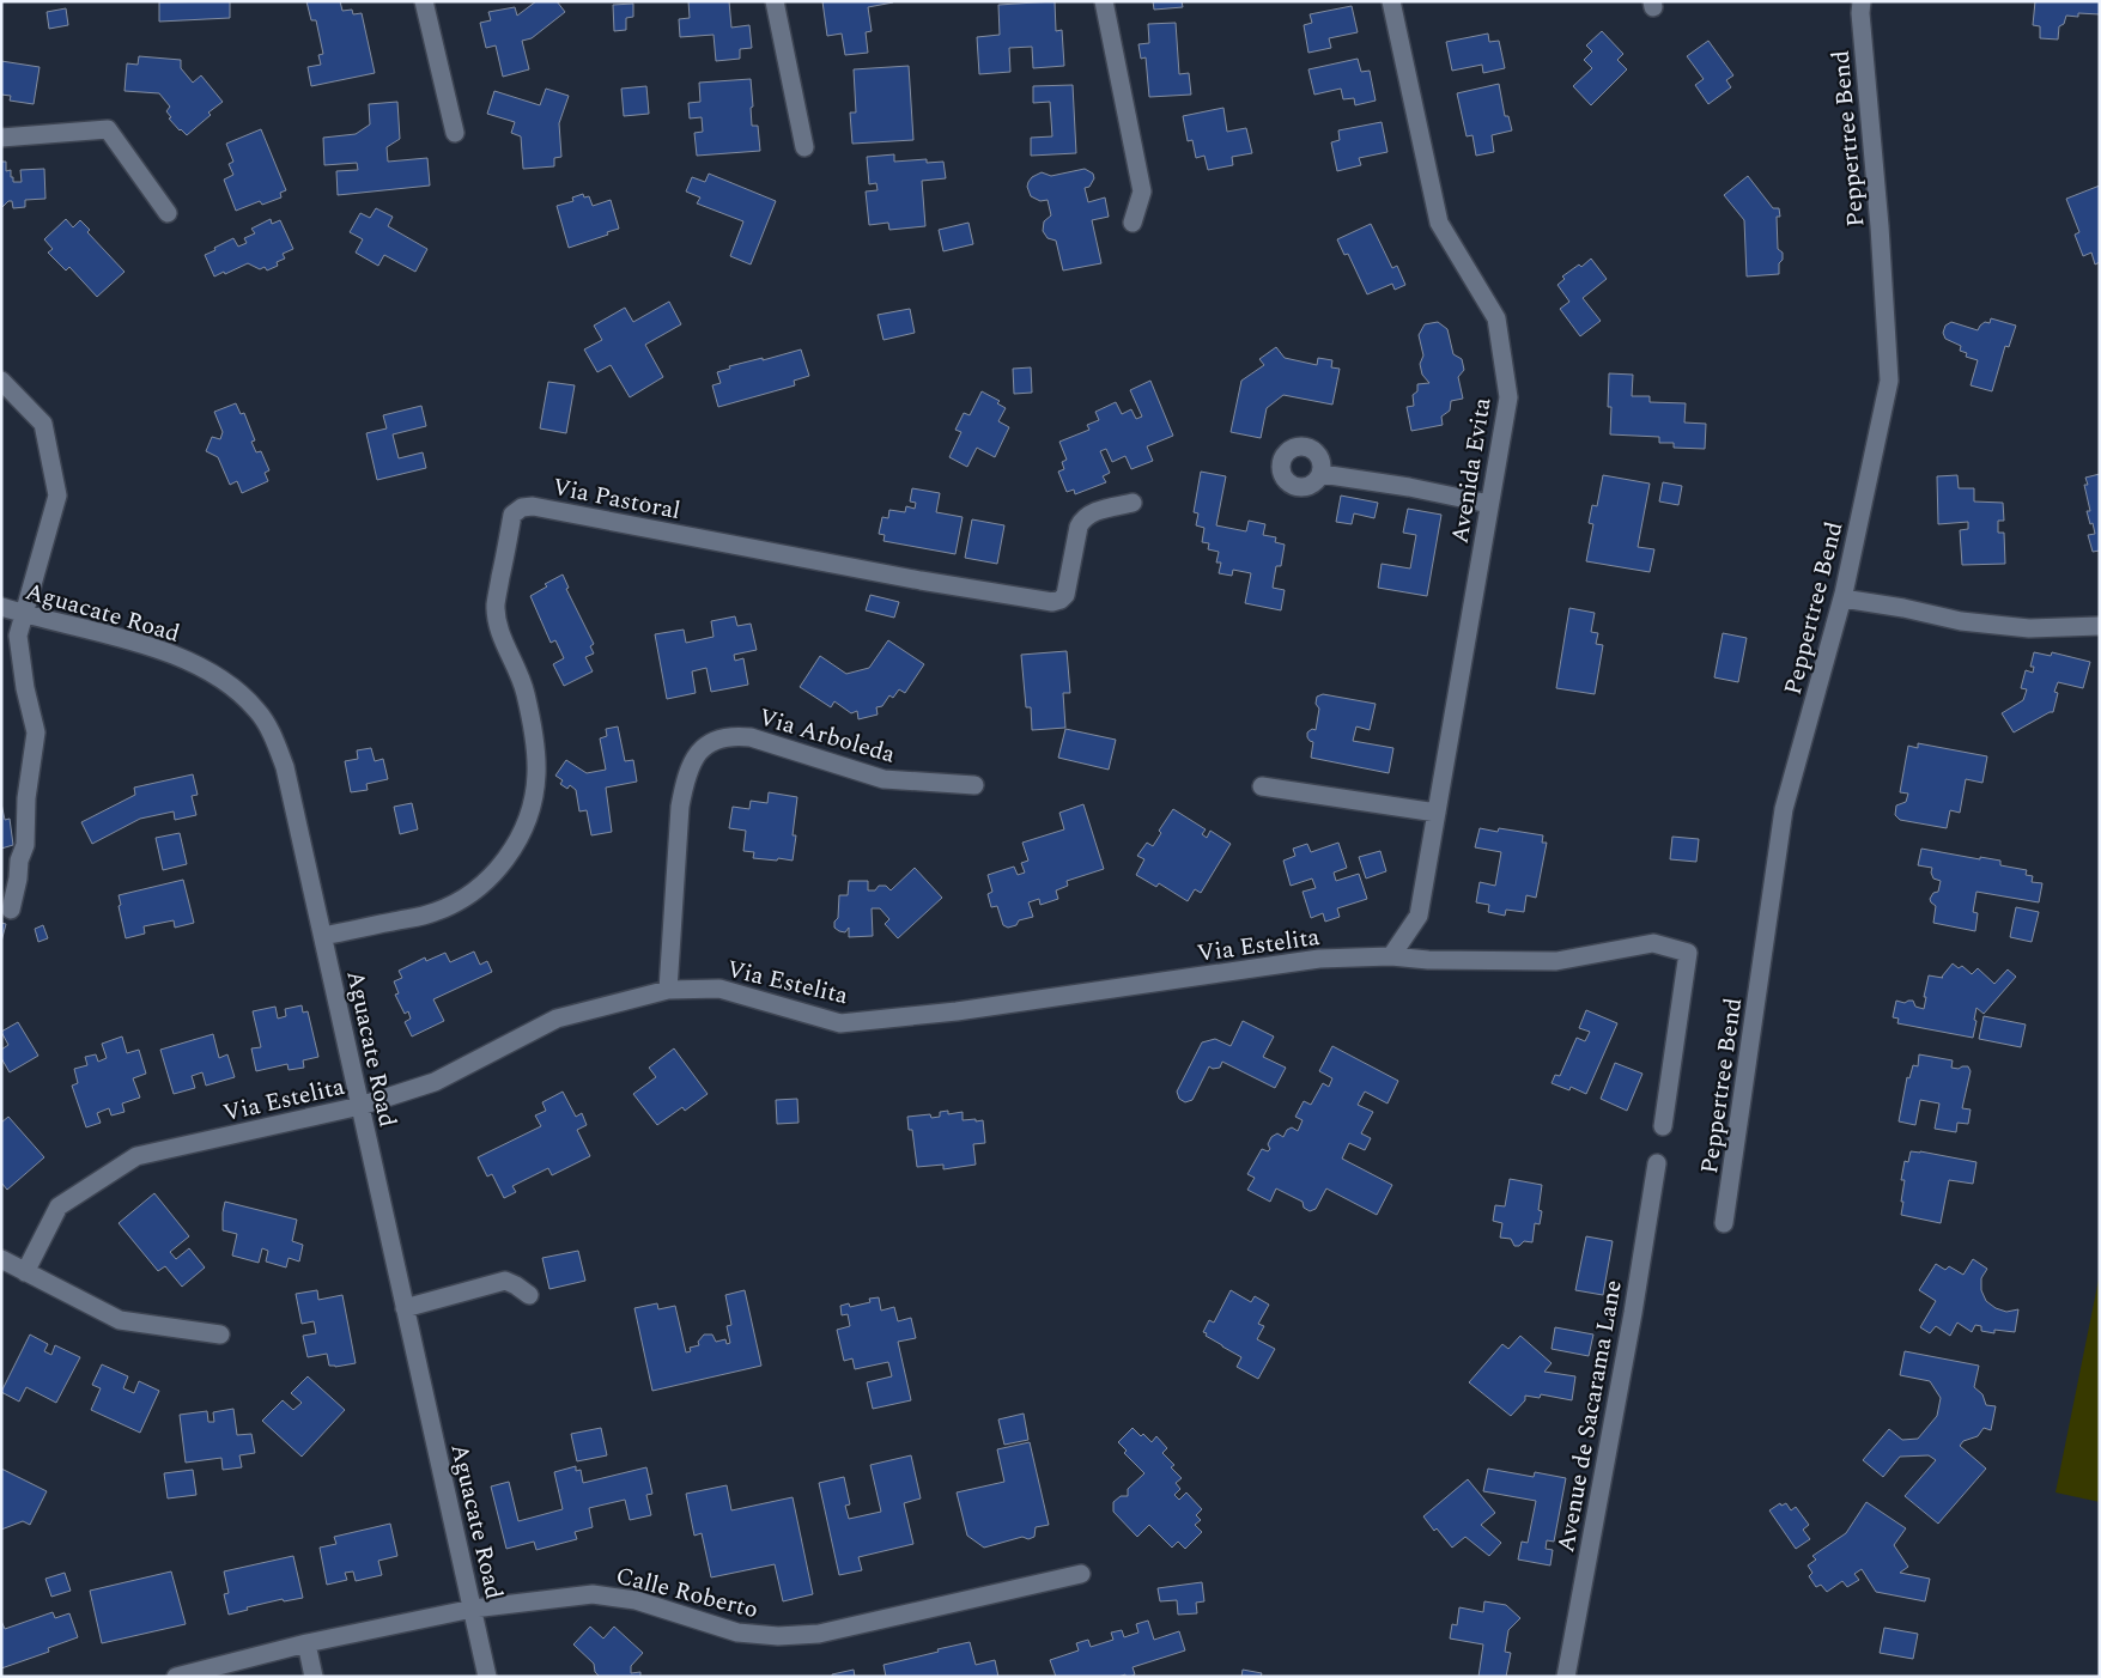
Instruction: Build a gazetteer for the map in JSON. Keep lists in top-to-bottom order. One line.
{"streets":{"street":["Peppertree Bend","Avenida Evita","Via Pastoral","Aguacate Road","Via Arboleda","Via Estelita","Avenue de Sacarama Lane","Calle Roberto"]},"crossings":[["Avenida Evita","Via Estelita"],["Via Pastoral","Aguacate Road"],["Aguacate Road","Via Estelita"],["Aguacate Road","Calle Roberto"],["Via Arboleda","Via Estelita"]]}
